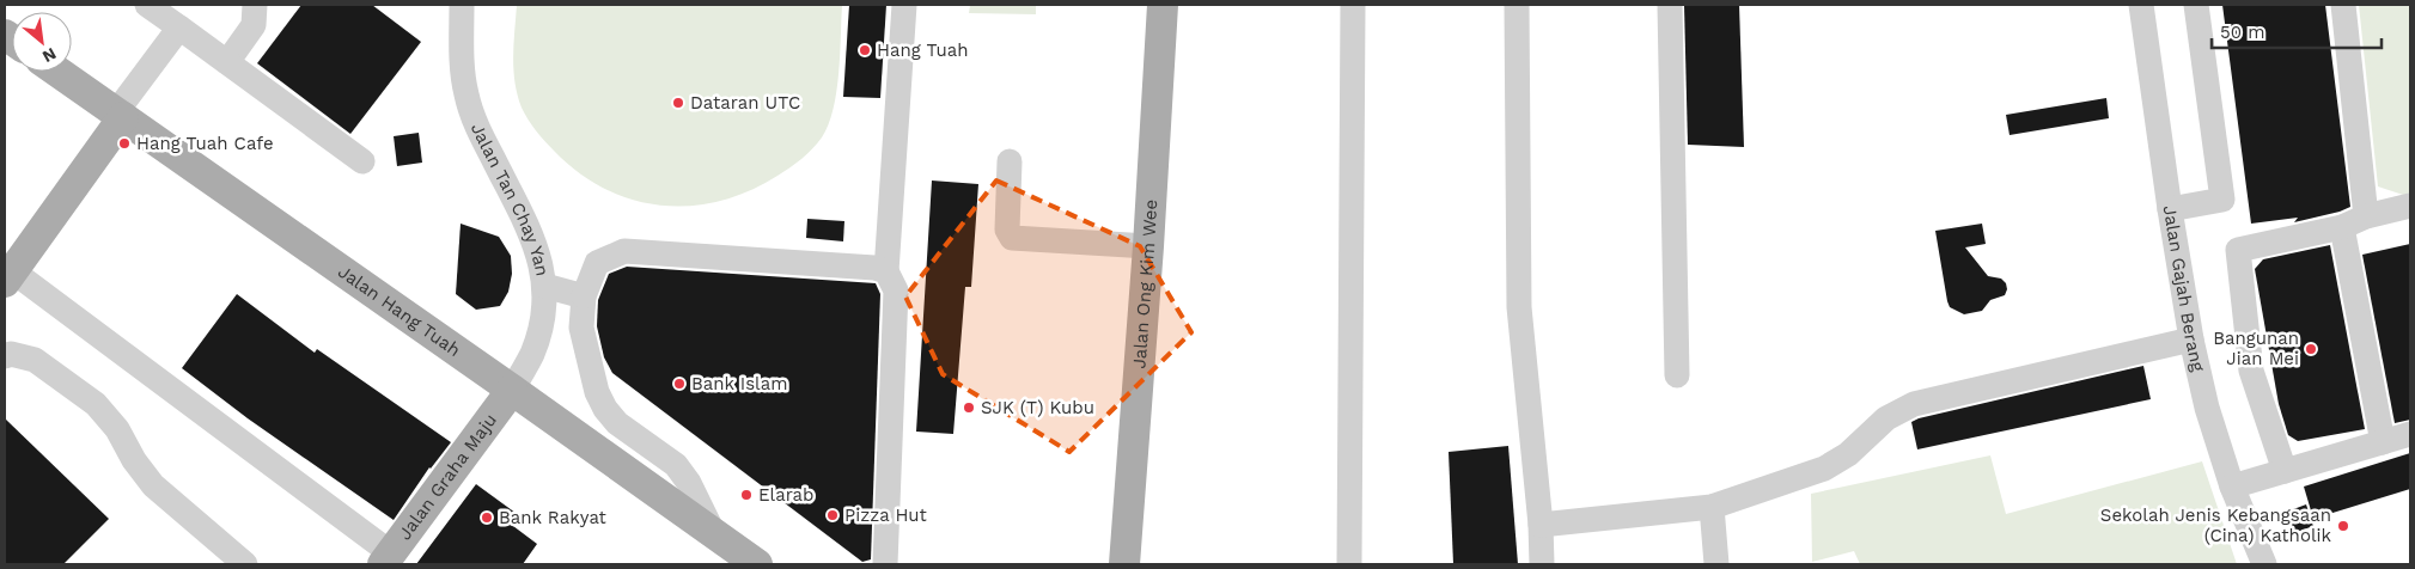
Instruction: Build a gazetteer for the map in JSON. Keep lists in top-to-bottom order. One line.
{"streets":{"main road":["Jalan Ong Kim Wee","Jalan Hang Tuah","Jalan Graha Maju"],"street":["Jalan Tan Chay Yan","Jalan Gajah Berang"]},"crossings":[["Jalan Tan Chay Yan","Jalan Hang Tuah"],["Jalan Tan Chay Yan","Jalan Graha Maju"],["Jalan Hang Tuah","Jalan Graha Maju"]],"places":["Hang Tuah","Dataran UTC","Hang Tuah Cafe","Bangunan Jian Mei","Bank Islam","SJK (T) Kubu","Elarab","Pizza Hut","Bank Rakyat","Sekolah Jenis Kebangsaan (Cina) Katholik"],"scale_bar":"50 m","north":"bottom right"}
